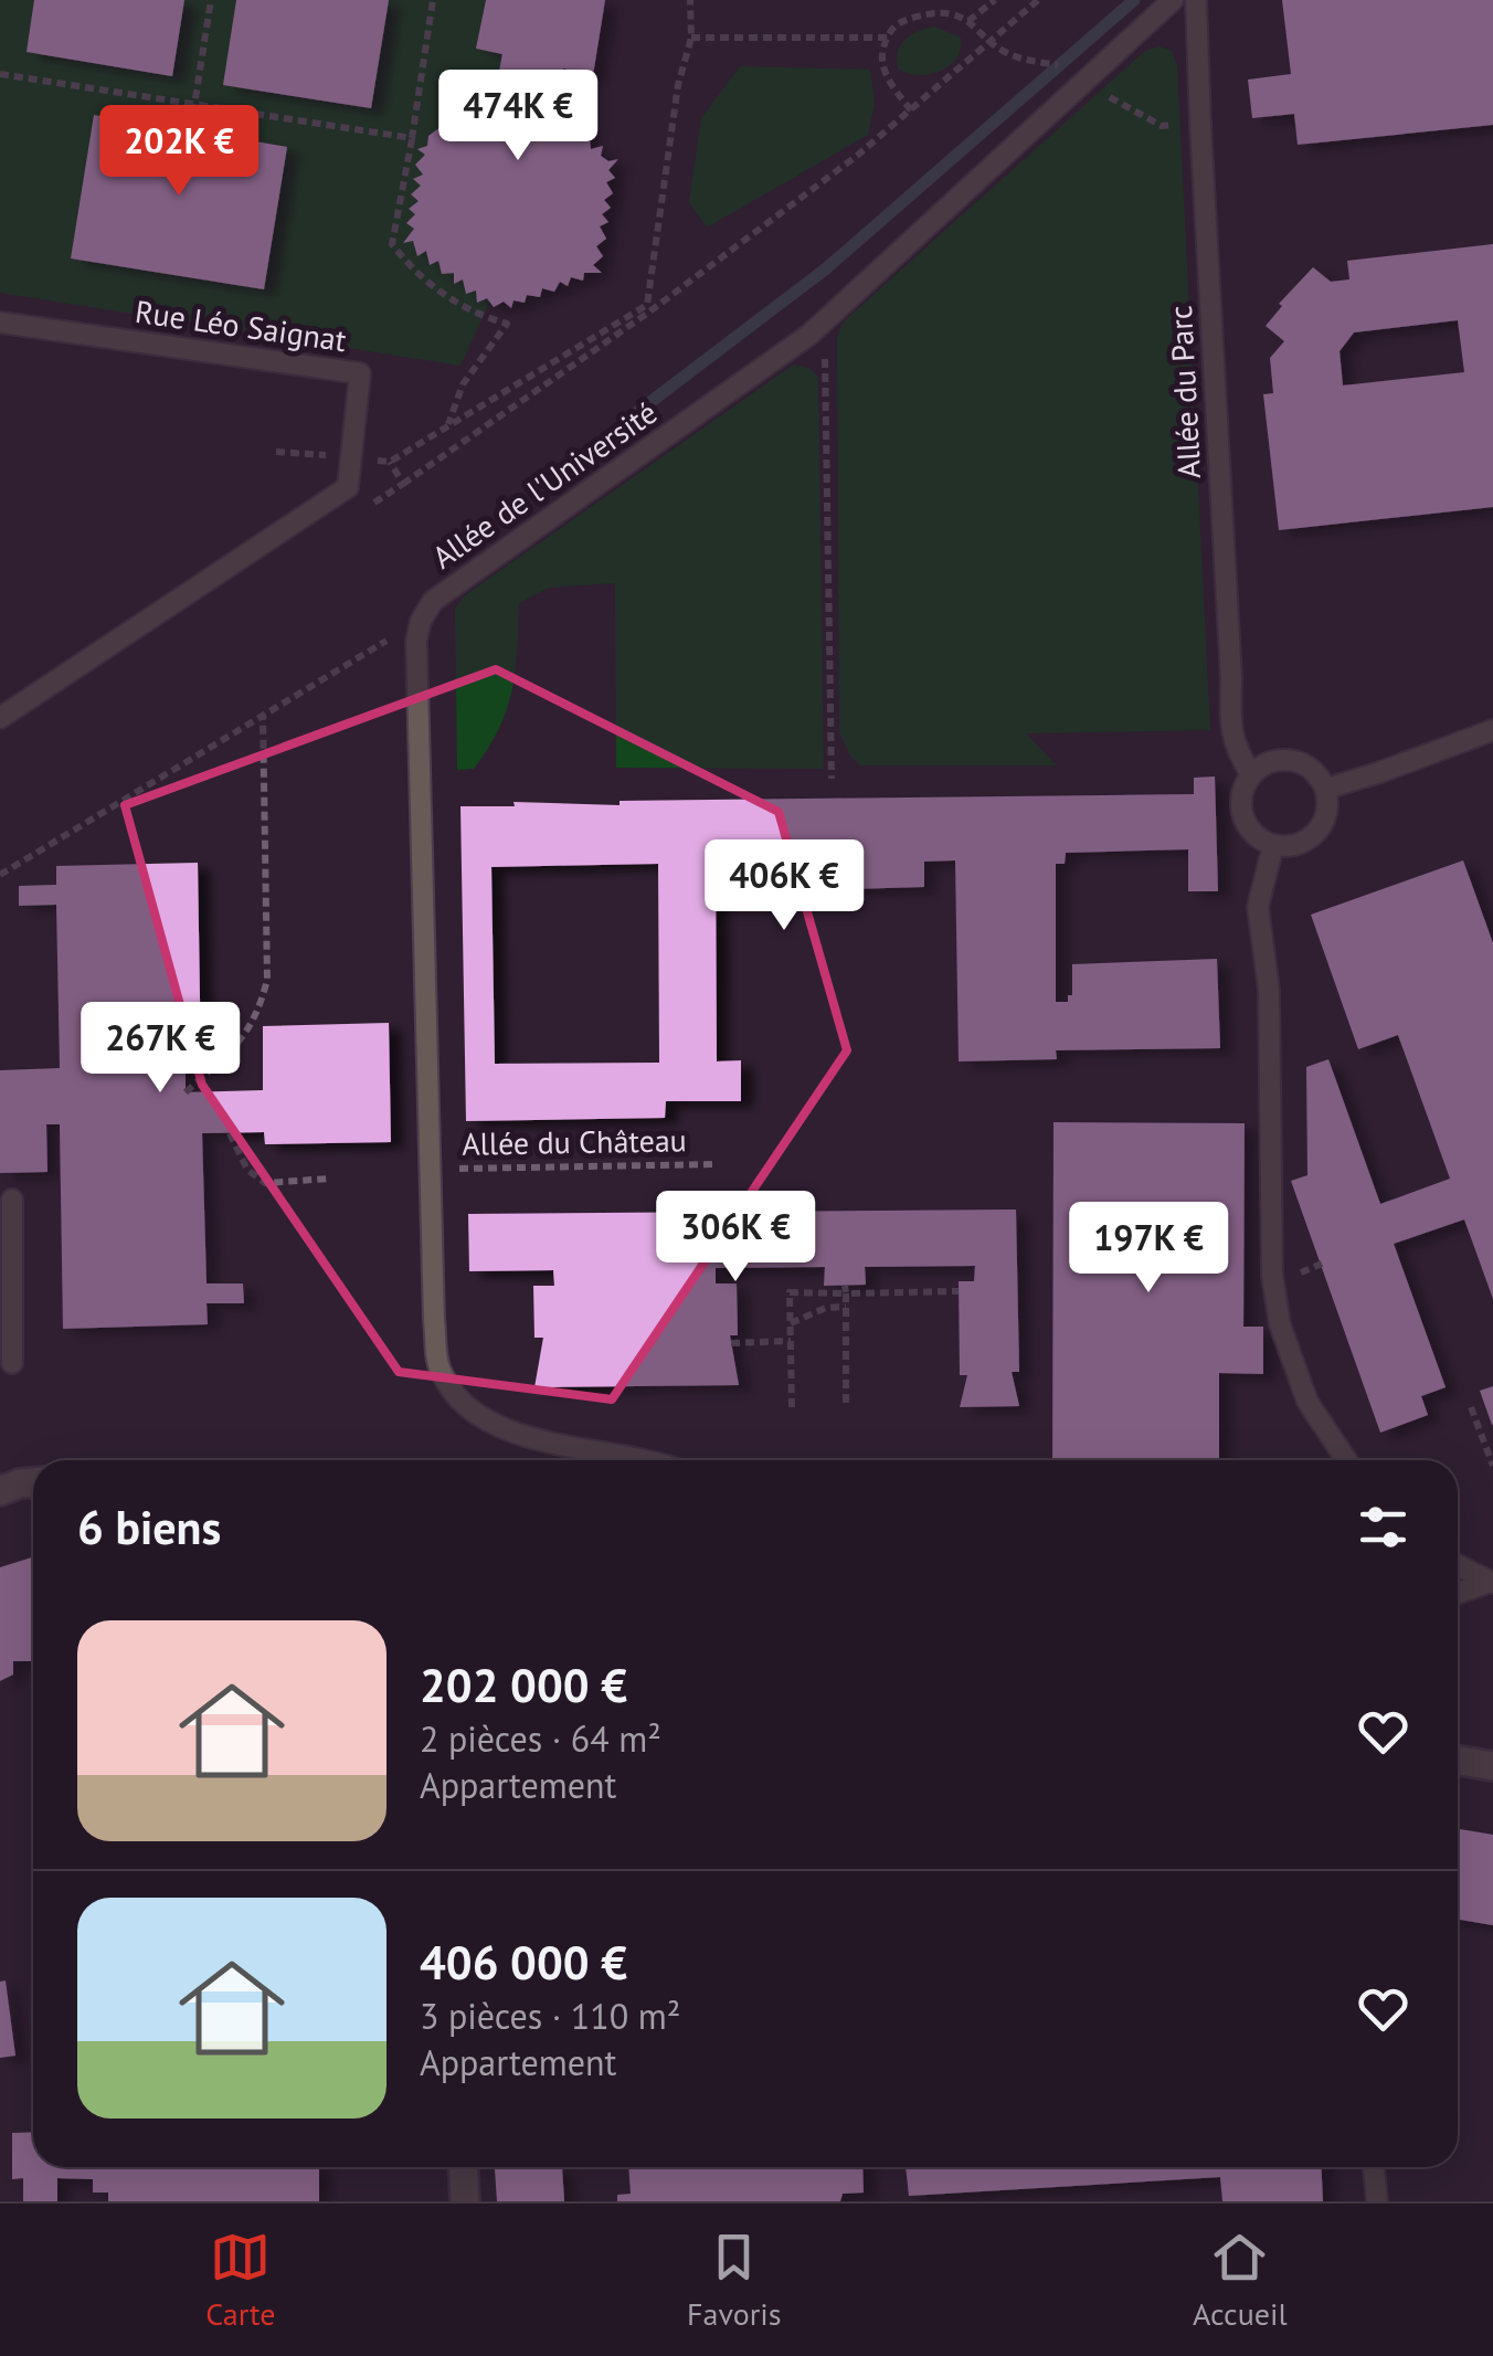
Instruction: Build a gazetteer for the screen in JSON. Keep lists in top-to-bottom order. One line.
{"streets":{"lane":["Rue Léo Saignat","Allée du Parc","Allée de l'Université"],"path":["Allée du Château"]},"page":{"price":["474K €","202K €","406K €","267K €","306K €","197K €"],"heading":"6 biens","list":[{"name":"202 000 €","note":"2 pièces · 64 m² · Appartement"},{"name":"406 000 €","note":"3 pièces · 110 m² · Appartement"}],"tabs":["Carte","Favoris","Accueil"]}}
